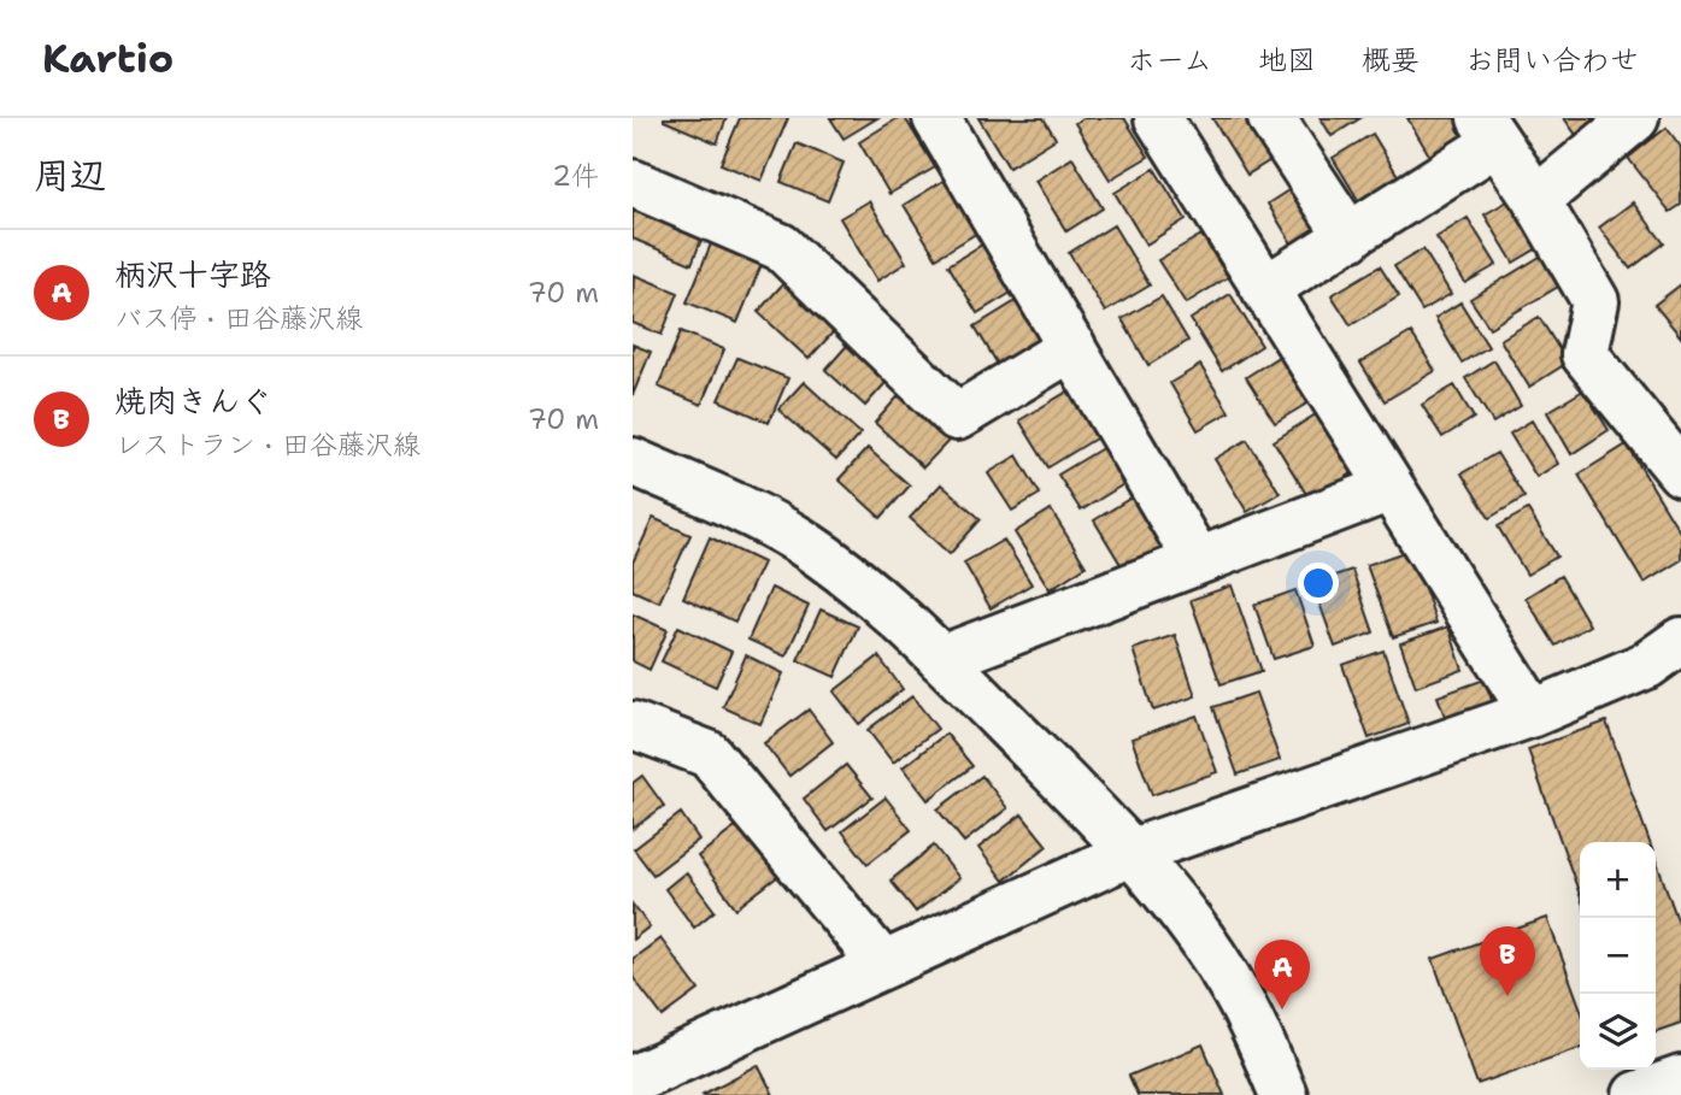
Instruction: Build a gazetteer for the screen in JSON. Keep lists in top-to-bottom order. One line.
{"page":{"header":"Kartio","nav":["ホーム","地図","概要","お問い合わせ"],"heading":["周辺","2件"],"list":[{"mark":"A","name":"柄沢十字路","note":"バス停 · 田谷藤沢線","value":"70 m"},{"mark":"B","name":"焼肉きんぐ","note":"レストラン · 田谷藤沢線","value":"70 m"}],"map_buttons":["+","−"],"pins":["B","A"]}}
